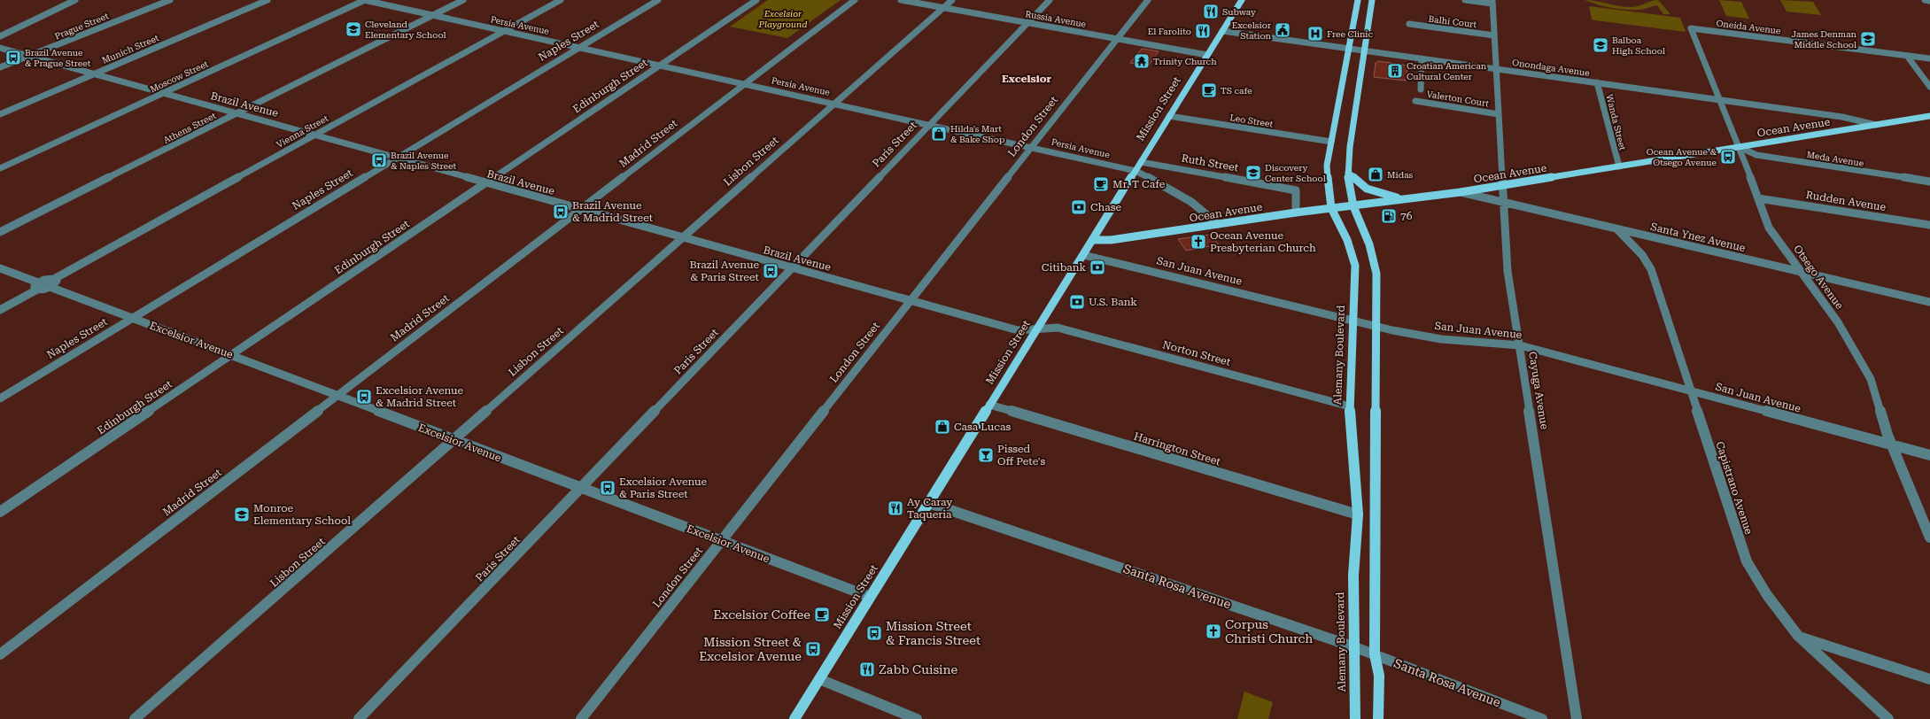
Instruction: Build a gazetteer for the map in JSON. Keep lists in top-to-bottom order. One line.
{"streets":{"main road":["Mission Street","Ocean Avenue","Alemany Boulevard"],"street":["Russia Avenue","Balhi Court","Persia Avenue","Prague Street","Oneida Avenue","Naples Street","Munich Street","Onondaga Avenue","Moscow Street","Edinburgh Street","Valerton Court","Brazil Avenue","Leo Street","Wanda Street","London Street","Athens Street","Vienna Street","Madrid Street","Paris Street","Meda Avenue","Lisbon Street","Ruth Street","Rudden Avenue","Santa Ynez Avenue","San Juan Avenue","Otsego Avenue","Excelsior Avenue","Norton Street","Cayuga Avenue","Harrington Street","Capistrano Avenue","Santa Rosa Avenue"]},"crossings":[["Russia Avenue","Mission Street"],["Russia Avenue","London Street"],["Russia Avenue","Paris Street"],["Russia Avenue","Lisbon Street"],["Balhi Court","Cayuga Avenue"],["Persia Avenue","Naples Street"],["Persia Avenue","Moscow Street"],["Persia Avenue","Edinburgh Street"],["Persia Avenue","Mission Street"],["Persia Avenue","London Street"],["Persia Avenue","Athens Street"],["Persia Avenue","Ocean Avenue"],["Persia Avenue","Vienna Street"],["Persia Avenue","Madrid Street"],["Persia Avenue","Paris Street"],["Persia Avenue","Lisbon Street"],["Prague Street","Brazil Avenue"],["Oneida Avenue","Otsego Avenue"],["Naples Street","Brazil Avenue"],["Naples Street","Excelsior Avenue"],["Munich Street","Brazil Avenue"],["Onondaga Avenue","Mission Street"],["Onondaga Avenue","Wanda Street"],["Onondaga Avenue","Ocean Avenue"],["Onondaga Avenue","Otsego Avenue"],["Onondaga Avenue","Alemany Boulevard"],["Onondaga Avenue","Cayuga Avenue"],["Moscow Street","Brazil Avenue"],["Edinburgh Street","Brazil Avenue"],["Edinburgh Street","Excelsior Avenue"],["Valerton Court","Cayuga Avenue"],["Brazil Avenue","Mission Street"],["Brazil Avenue","London Street"],["Brazil Avenue","Athens Street"],["Brazil Avenue","Vienna Street"],["Brazil Avenue","Madrid Street"],["Brazil Avenue","Paris Street"],["Brazil Avenue","Lisbon Street"],["Brazil Avenue","Norton Street"],["Mission Street","Leo Street"],["Mission Street","Ocean Avenue"],["Mission Street","Ruth Street"],["Mission Street","San Juan Avenue"],["Mission Street","Excelsior Avenue"],["Mission Street","Norton Street"],["Mission Street","Harrington Street"],["Mission Street","Santa Rosa Avenue"],["Leo Street","Alemany Boulevard"],["Wanda Street","Ocean Avenue"],["London Street","Excelsior Avenue"],["Ocean Avenue","Meda Avenue"],["Ocean Avenue","Ruth Street"],["Ocean Avenue","Santa Ynez Avenue"],["Ocean Avenue","Otsego Avenue"],["Ocean Avenue","Alemany Boulevard"],["Ocean Avenue","Cayuga Avenue"],["Madrid Street","Excelsior Avenue"],["Paris Street","Excelsior Avenue"],["Meda Avenue","Otsego Avenue"],["Lisbon Street","Excelsior Avenue"],["Rudden Avenue","Otsego Avenue"],["Santa Ynez Avenue","Otsego Avenue"],["Santa Ynez Avenue","Cayuga Avenue"],["Santa Ynez Avenue","Capistrano Avenue"],["San Juan Avenue","Otsego Avenue"],["San Juan Avenue","Alemany Boulevard"],["San Juan Avenue","Cayuga Avenue"],["San Juan Avenue","Capistrano Avenue"],["Norton Street","Alemany Boulevard"],["Alemany Boulevard","Harrington Street"],["Alemany Boulevard","Santa Rosa Avenue"]],"districts":["Excelsior"],"parks":["Excelsior Playground"],"places":{"restaurant":["Subway","El Farolito","Ay Caray Taqueria","Zabb Cuisine"],"school or university":["Cleveland Elementary School","James Denman Middle School","Balboa High School","Discovery Center School","Monroe Elementary School"],"public building":["Excelsior Station"],"hospital":["Free Clinic"],"bus stop":["Brazil Avenue & Prague Street","Ocean Avenue & Otsego Avenue","Brazil Avenue & Naples Street","Brazil Avenue & Madrid Street","Brazil Avenue & Paris Street","Excelsior Avenue & Madrid Street","Excelsior Avenue & Paris Street","Mission Street & Francis Street","Mission Street & Excelsior Avenue"],"temple":["Trinity Church"],"building":["Croatian American Cultural Center"],"cafe":["TS cafe","Mr. T Cafe","Excelsior Coffee"],"shop":["Hilda's Mart & Bake Shop","Midas","Casa Lucas"],"bank":["Chase","Citibank","U.S. Bank"],"fuel station":["76"],"church":["Ocean Avenue Presbyterian Church","Corpus Christi Church"],"bar":["Pissed Off Pete's"]}}
